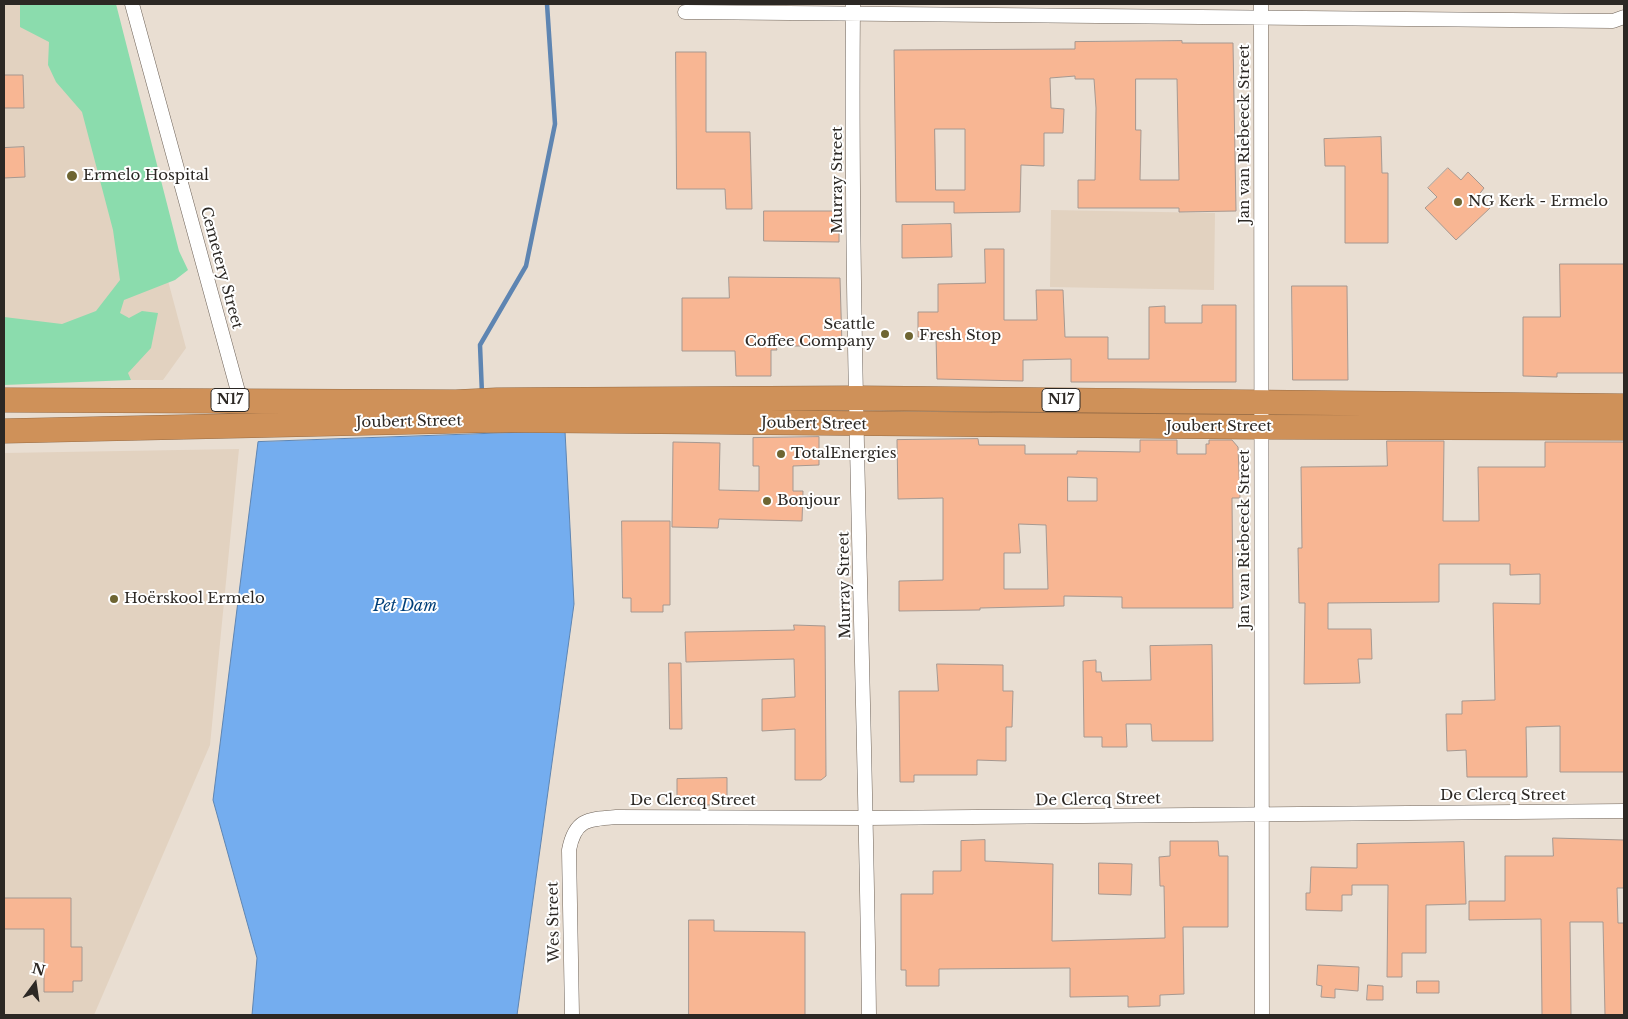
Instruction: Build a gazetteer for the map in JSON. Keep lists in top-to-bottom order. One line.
{"streets":{"highway":["N17","Joubert Street"],"street":["Jan van Riebeeck Street","Murray Street","Cemetery Street","De Clercq Street","Wes Street"]},"crossings":[["Jan van Riebeeck Street","Joubert Street"],["Jan van Riebeeck Street","De Clercq Street"],["Murray Street","Joubert Street"],["Murray Street","De Clercq Street"],["Cemetery Street","Joubert Street"],["De Clercq Street","Wes Street"]],"water":["Pet Dam"],"places":["Ermelo Hospital","NG Kerk - Ermelo","Seattle Coffee Company","Fresh Stop","TotalEnergies","Bonjour","Hoërskool Ermelo"],"north":"top"}
